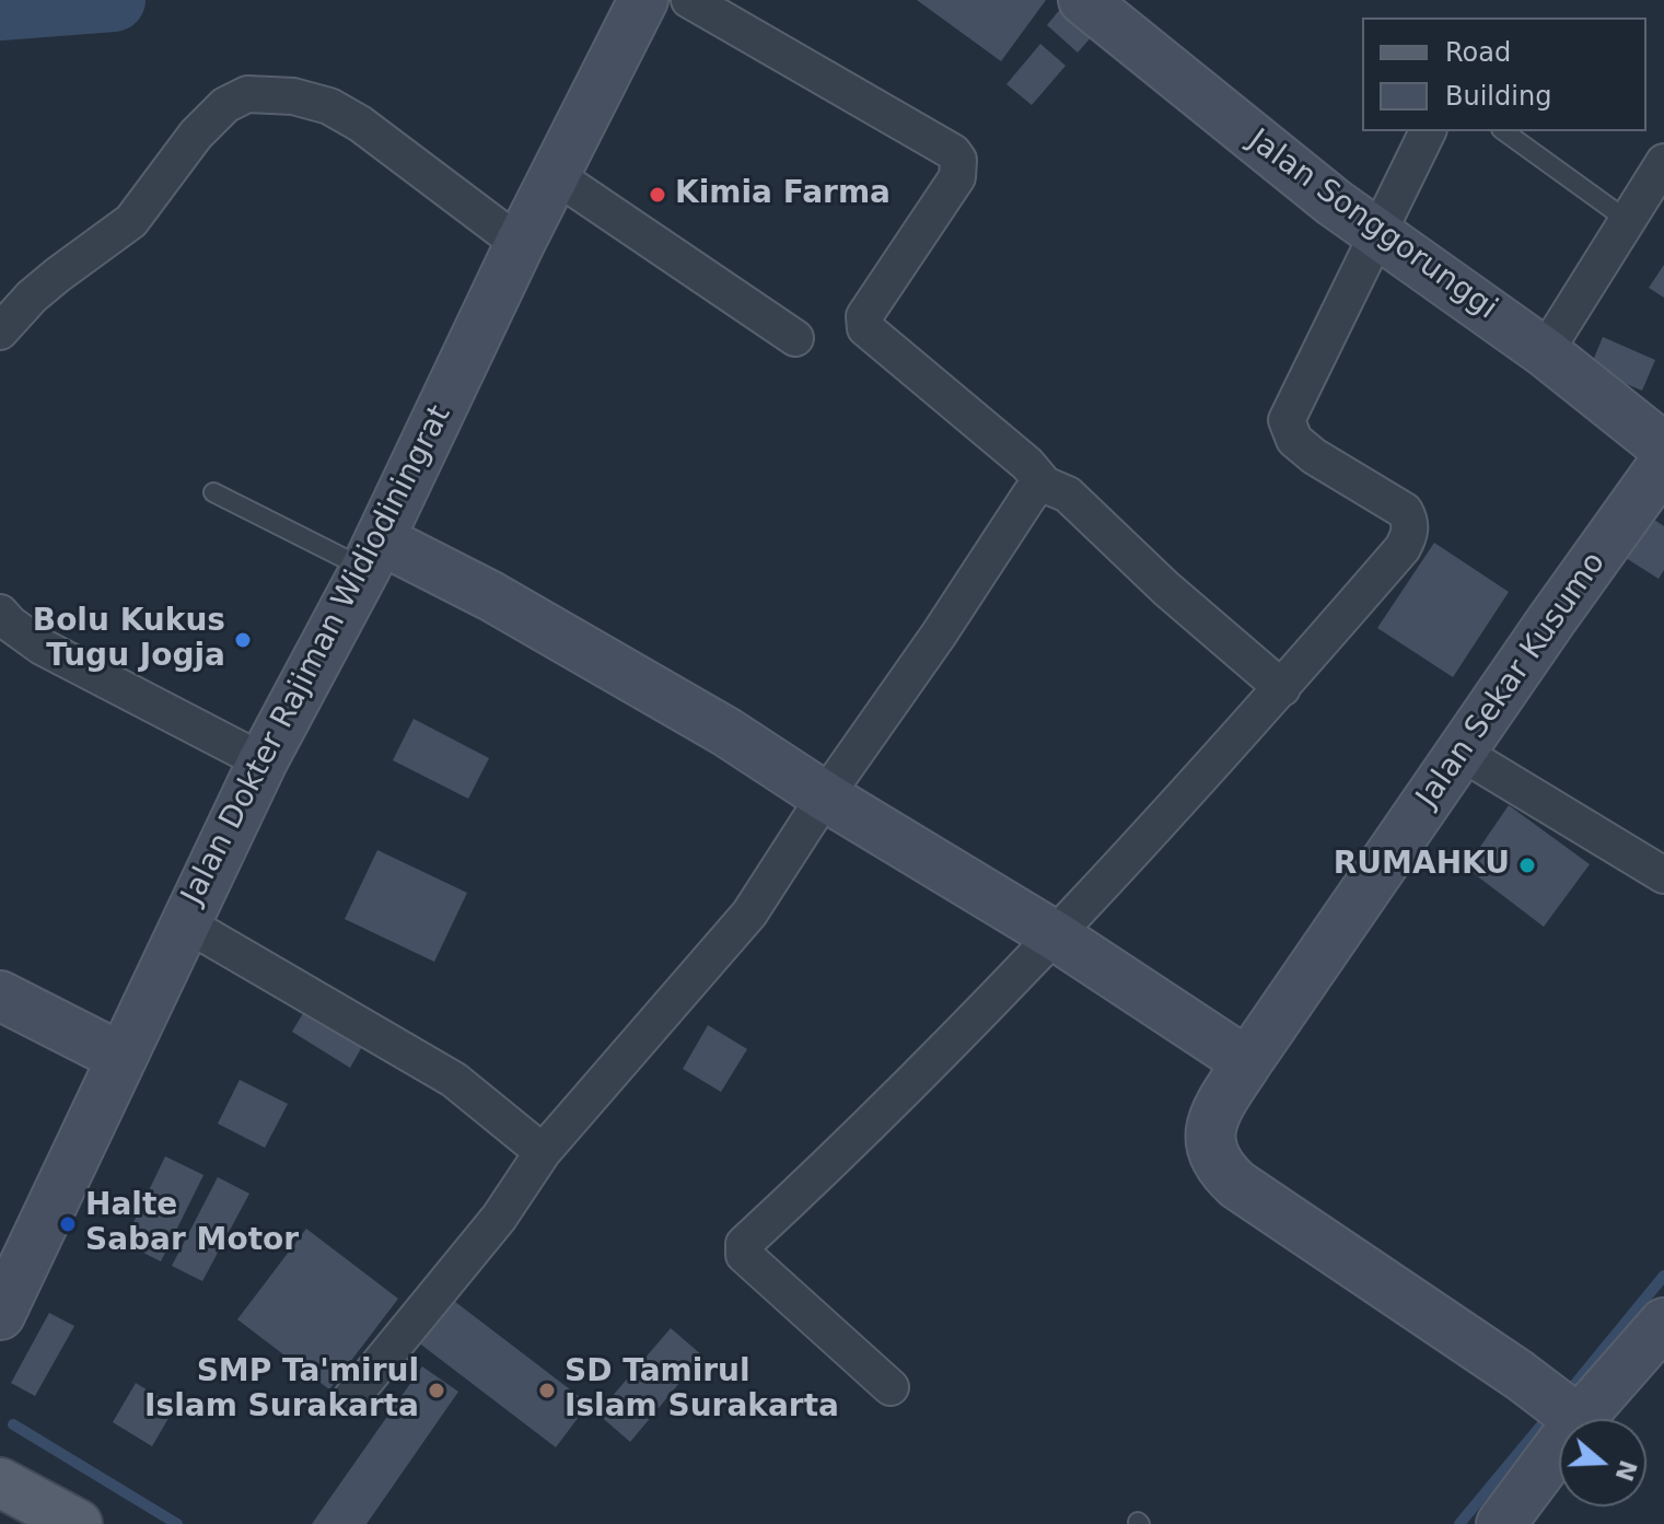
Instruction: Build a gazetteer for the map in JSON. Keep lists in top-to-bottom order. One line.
{"streets":{"street":["Jalan Songgorunggi","Jalan Dokter Rajiman Widiodiningrat","Jalan Sekar Kusumo"]},"places":["Kimia Farma","Bolu Kukus Tugu Jogja","RUMAHKU","Halte Sabar Motor","SMP Ta'mirul Islam Surakarta","SD Tamirul Islam Surakarta"],"legend":["Road","Building"],"north":"right"}
